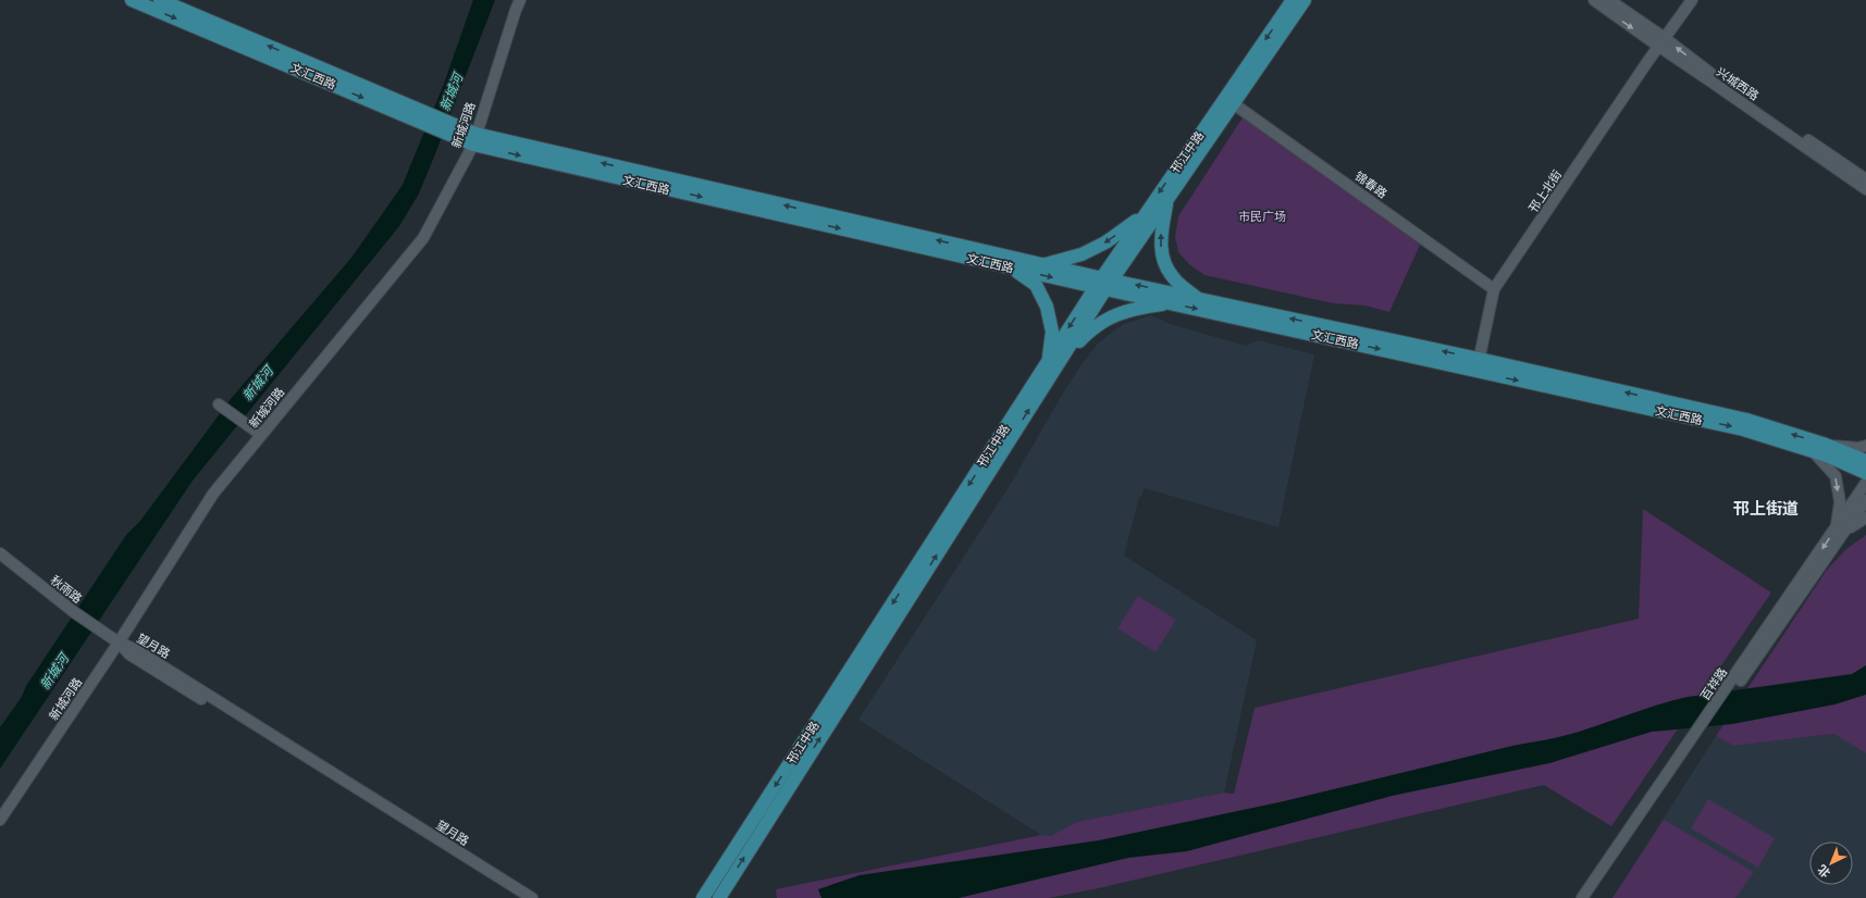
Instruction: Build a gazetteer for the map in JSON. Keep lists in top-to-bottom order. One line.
{"streets":{"main road":["文汇西路","邗江中路"],"street":["兴城西路","新城河路","锦春路","邗上北街","秋雨路","望月路","百祥路"]},"crossings":[["文汇西路","新城河路"],["文汇西路","邗江中路"],["文汇西路","邗上北街"],["兴城西路","邗上北街"],["新城河路","秋雨路"],["新城河路","望月路"],["邗江中路","锦春路"],["锦春路","邗上北街"],["秋雨路","望月路"]],"districts":["邗上街道"],"water":["新城河"],"parks":["市民广场"],"north":"bottom left"}
